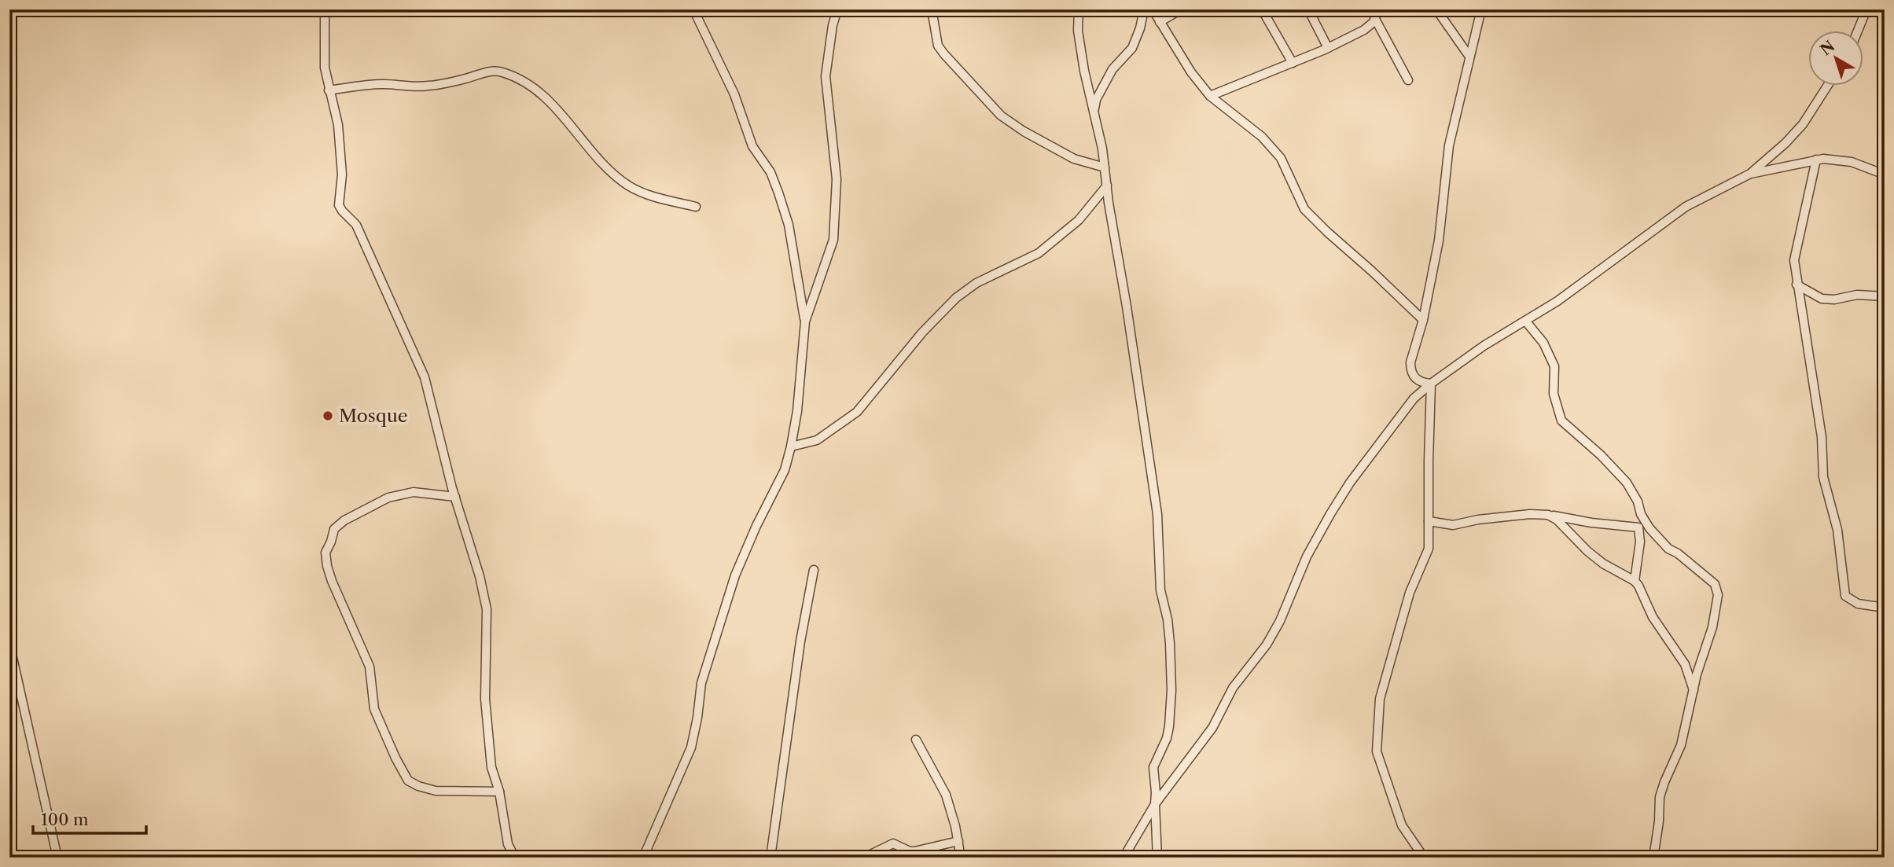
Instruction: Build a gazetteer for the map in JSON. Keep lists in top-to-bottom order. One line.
{"places":["Mosque"],"scale_bar":"100 m","north":"top left"}
